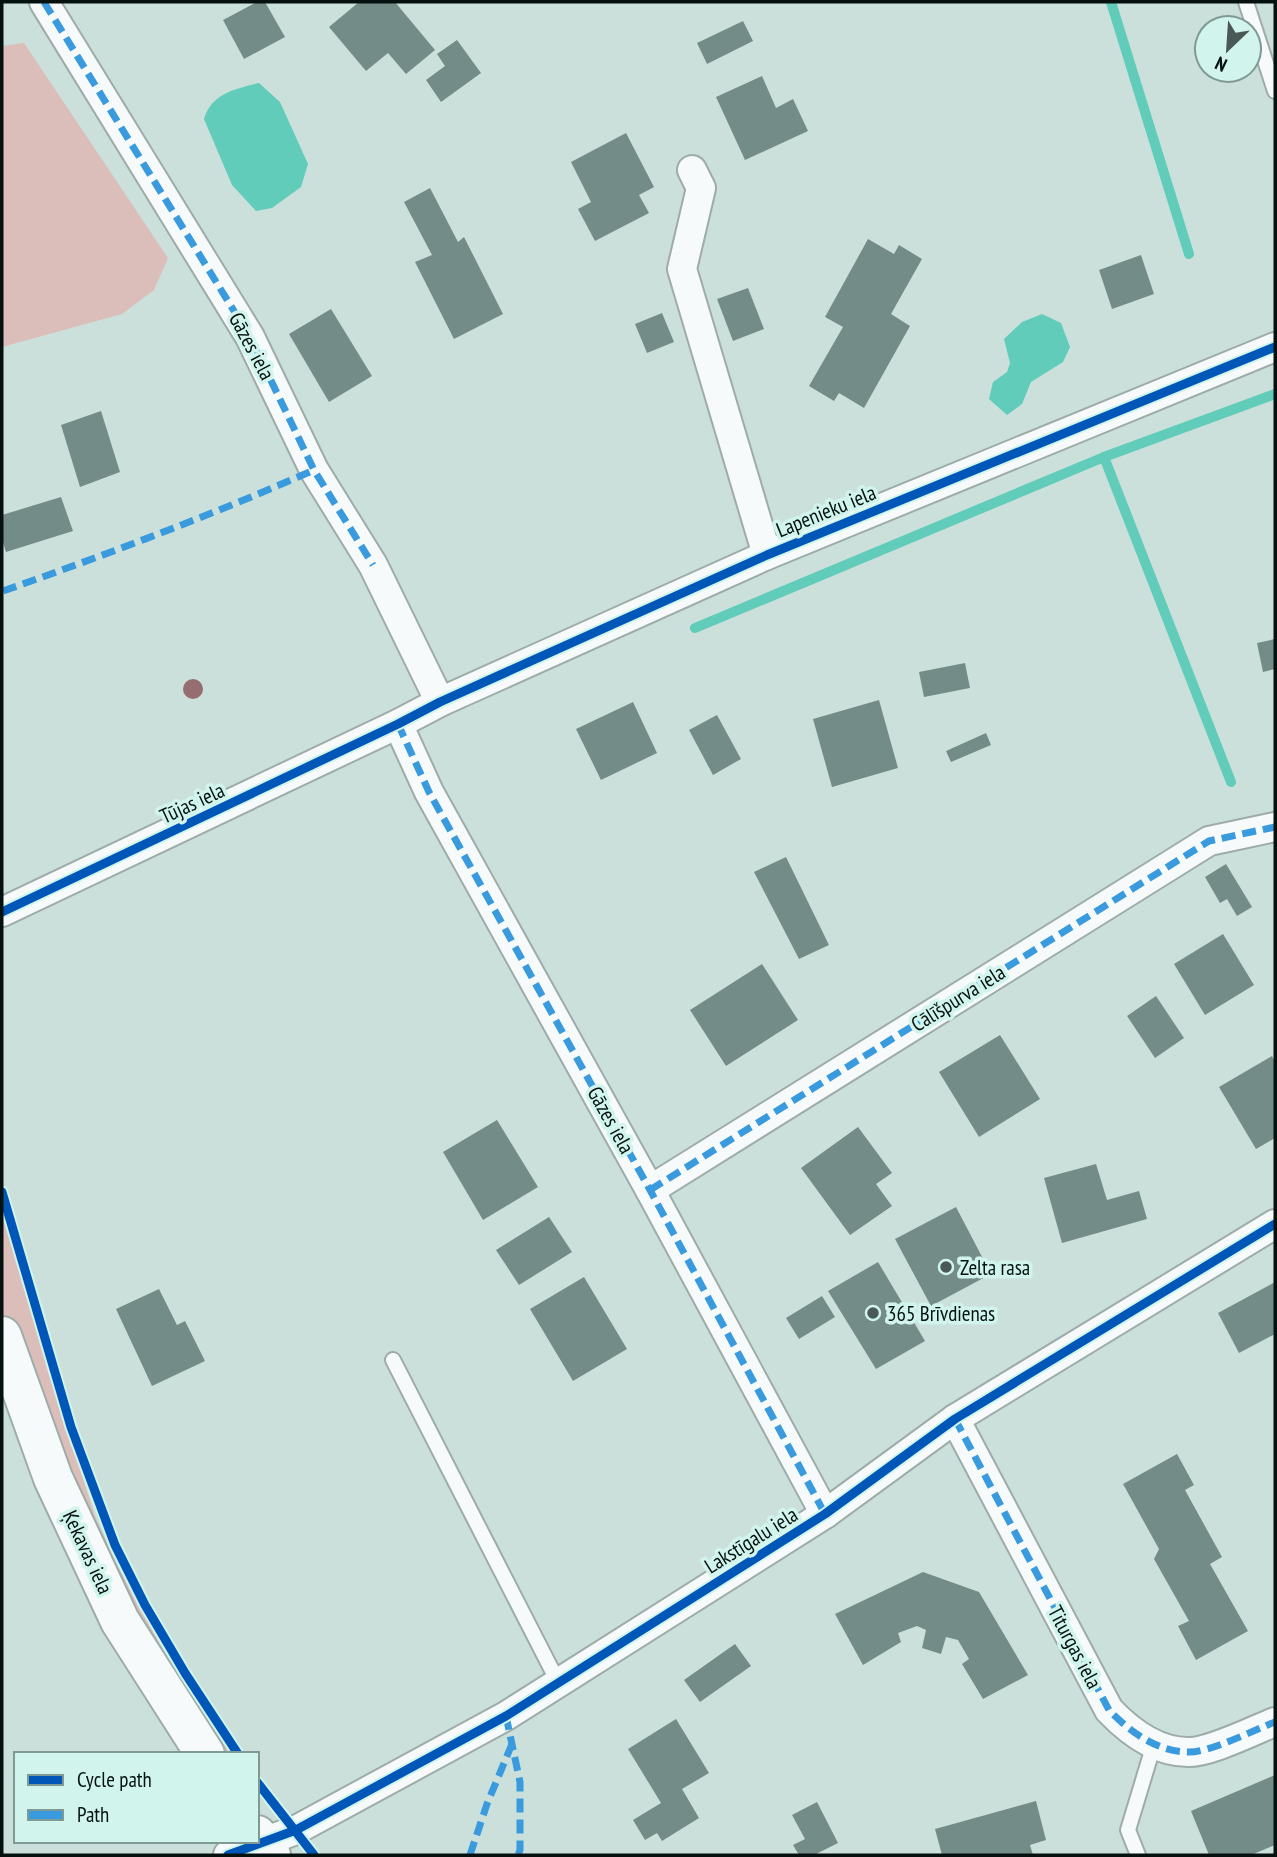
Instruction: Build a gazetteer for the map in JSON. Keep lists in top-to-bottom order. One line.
{"streets":{"main road":["Ķekavas iela"],"street":["Gāzes iela","Lapenieku iela","Tūjas iela","Cālīšpurva iela","Lakstīgalu iela","Titurgas iela"]},"crossings":[["Gāzes iela","Lapenieku iela"],["Gāzes iela","Tūjas iela"],["Gāzes iela","Cālīšpurva iela"],["Gāzes iela","Lakstīgalu iela"],["Lapenieku iela","Tūjas iela"],["Lakstīgalu iela","Titurgas iela"]],"places":["Zelta rasa","365 Brīvdienas"],"legend":["Cycle path","Path"],"north":"bottom left"}
